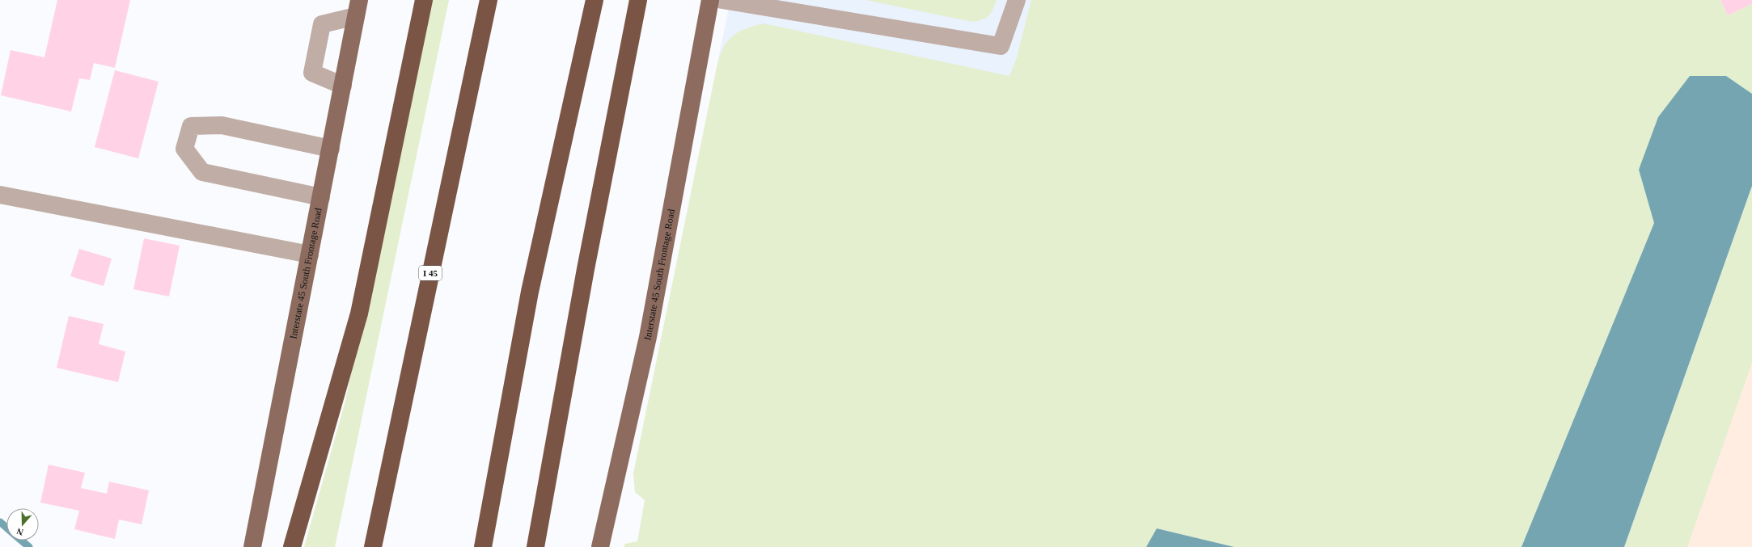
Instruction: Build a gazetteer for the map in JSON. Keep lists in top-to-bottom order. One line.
{"streets":{"highway":["I 45"],"main road":["Interstate 45 South Frontage Road"]},"north":"bottom"}
